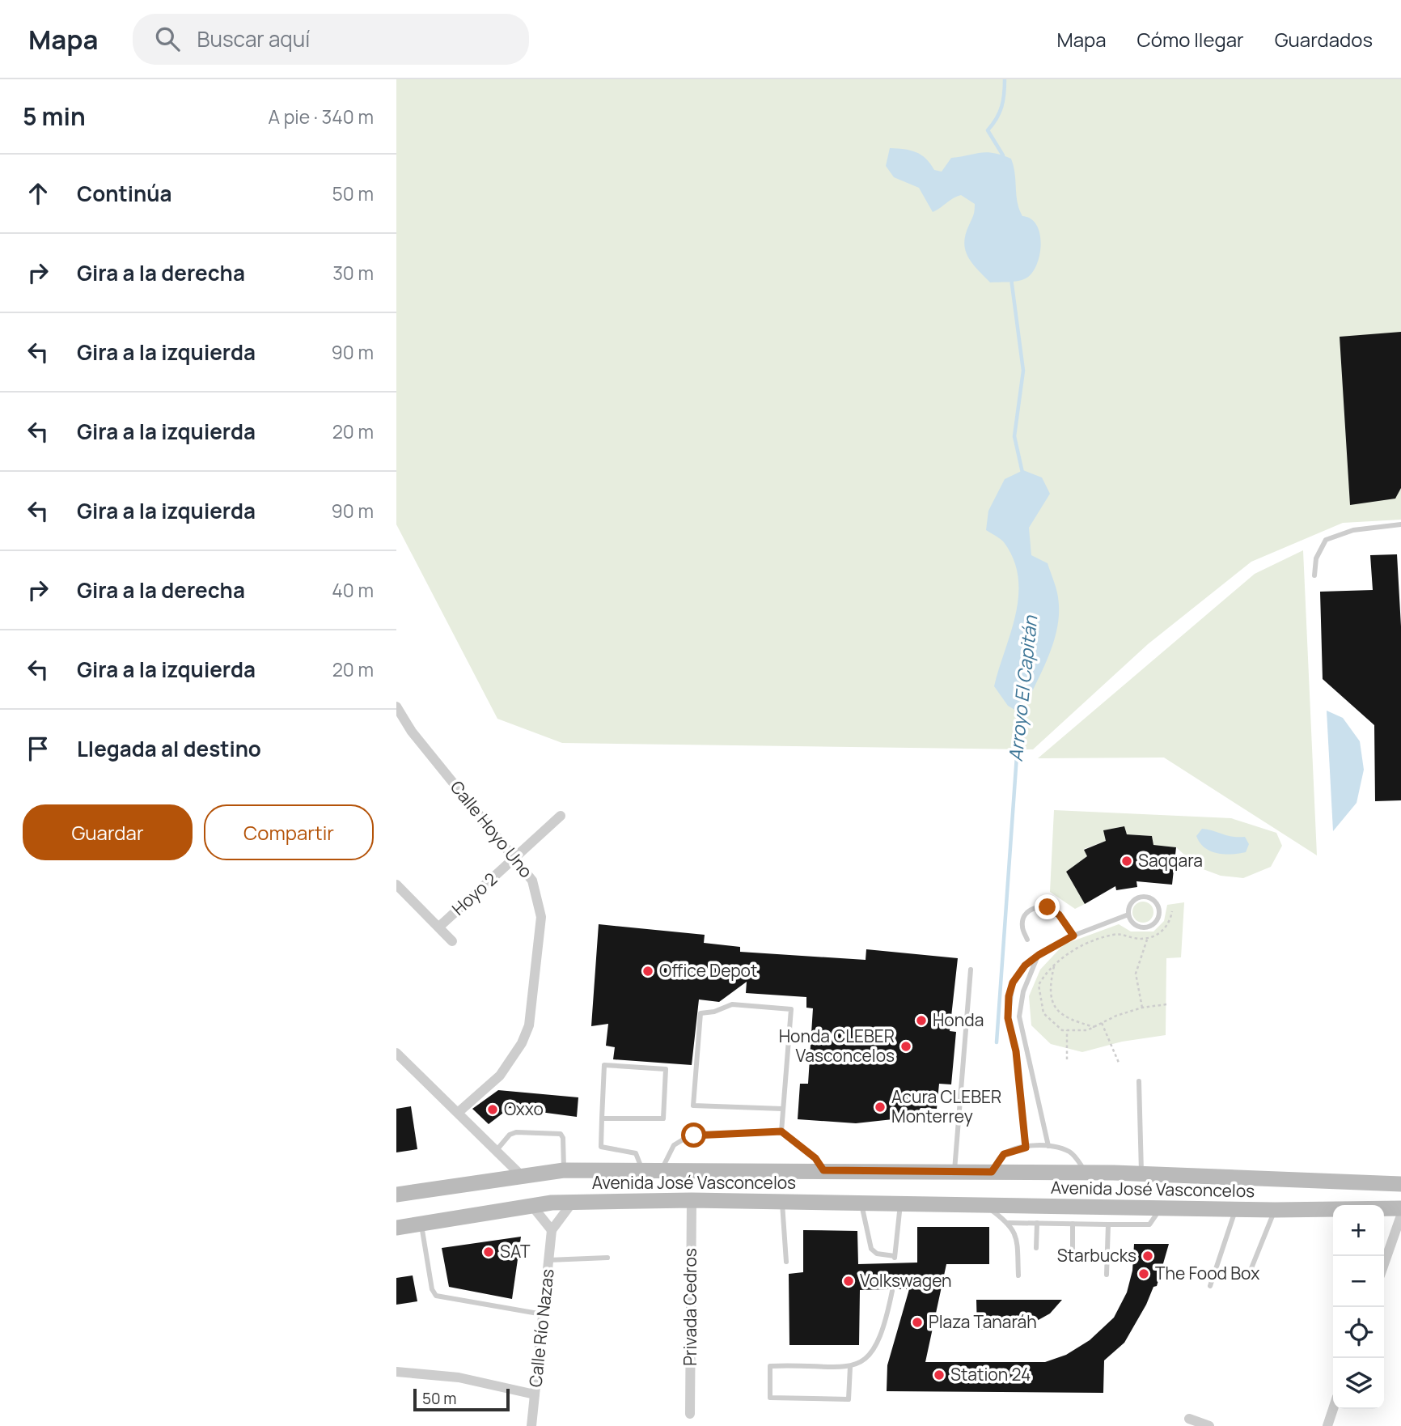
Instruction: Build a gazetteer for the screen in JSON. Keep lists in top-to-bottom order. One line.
{"streets":{"main road":["Avenida José Vasconcelos"],"street":["Calle Hoyo Uno","Hoyo 2","Privada Cedros","Calle Río Nazas"]},"crossings":[["Calle Hoyo Uno","Hoyo 2"],["Avenida José Vasconcelos","Privada Cedros"]],"water":["Arroyo El Capitán"],"places":["Saqqara","Office Depot","Honda","Honda CLEBER Vasconcelos","Acura CLEBER Monterrey","Oxxo","SAT","Starbucks","The Food Box","Volkswagen","Plaza Tanaráh","Station 24"],"scale_bar":"50 m","page":{"header":"Mapa","search":"Buscar aquí","nav":["Mapa","Cómo llegar","Guardados"],"heading":["5 min","A pie · 340 m"],"list":[["Continúa","50 m"],["Gira a la derecha","30 m"],["Gira a la izquierda","90 m"],["Gira a la izquierda","20 m"],["Gira a la izquierda","90 m"],["Gira a la derecha","40 m"],["Gira a la izquierda","20 m"],"Llegada al destino"],"buttons":["Guardar","Compartir"],"map_buttons":["+","−"],"scale":"50 m"}}
